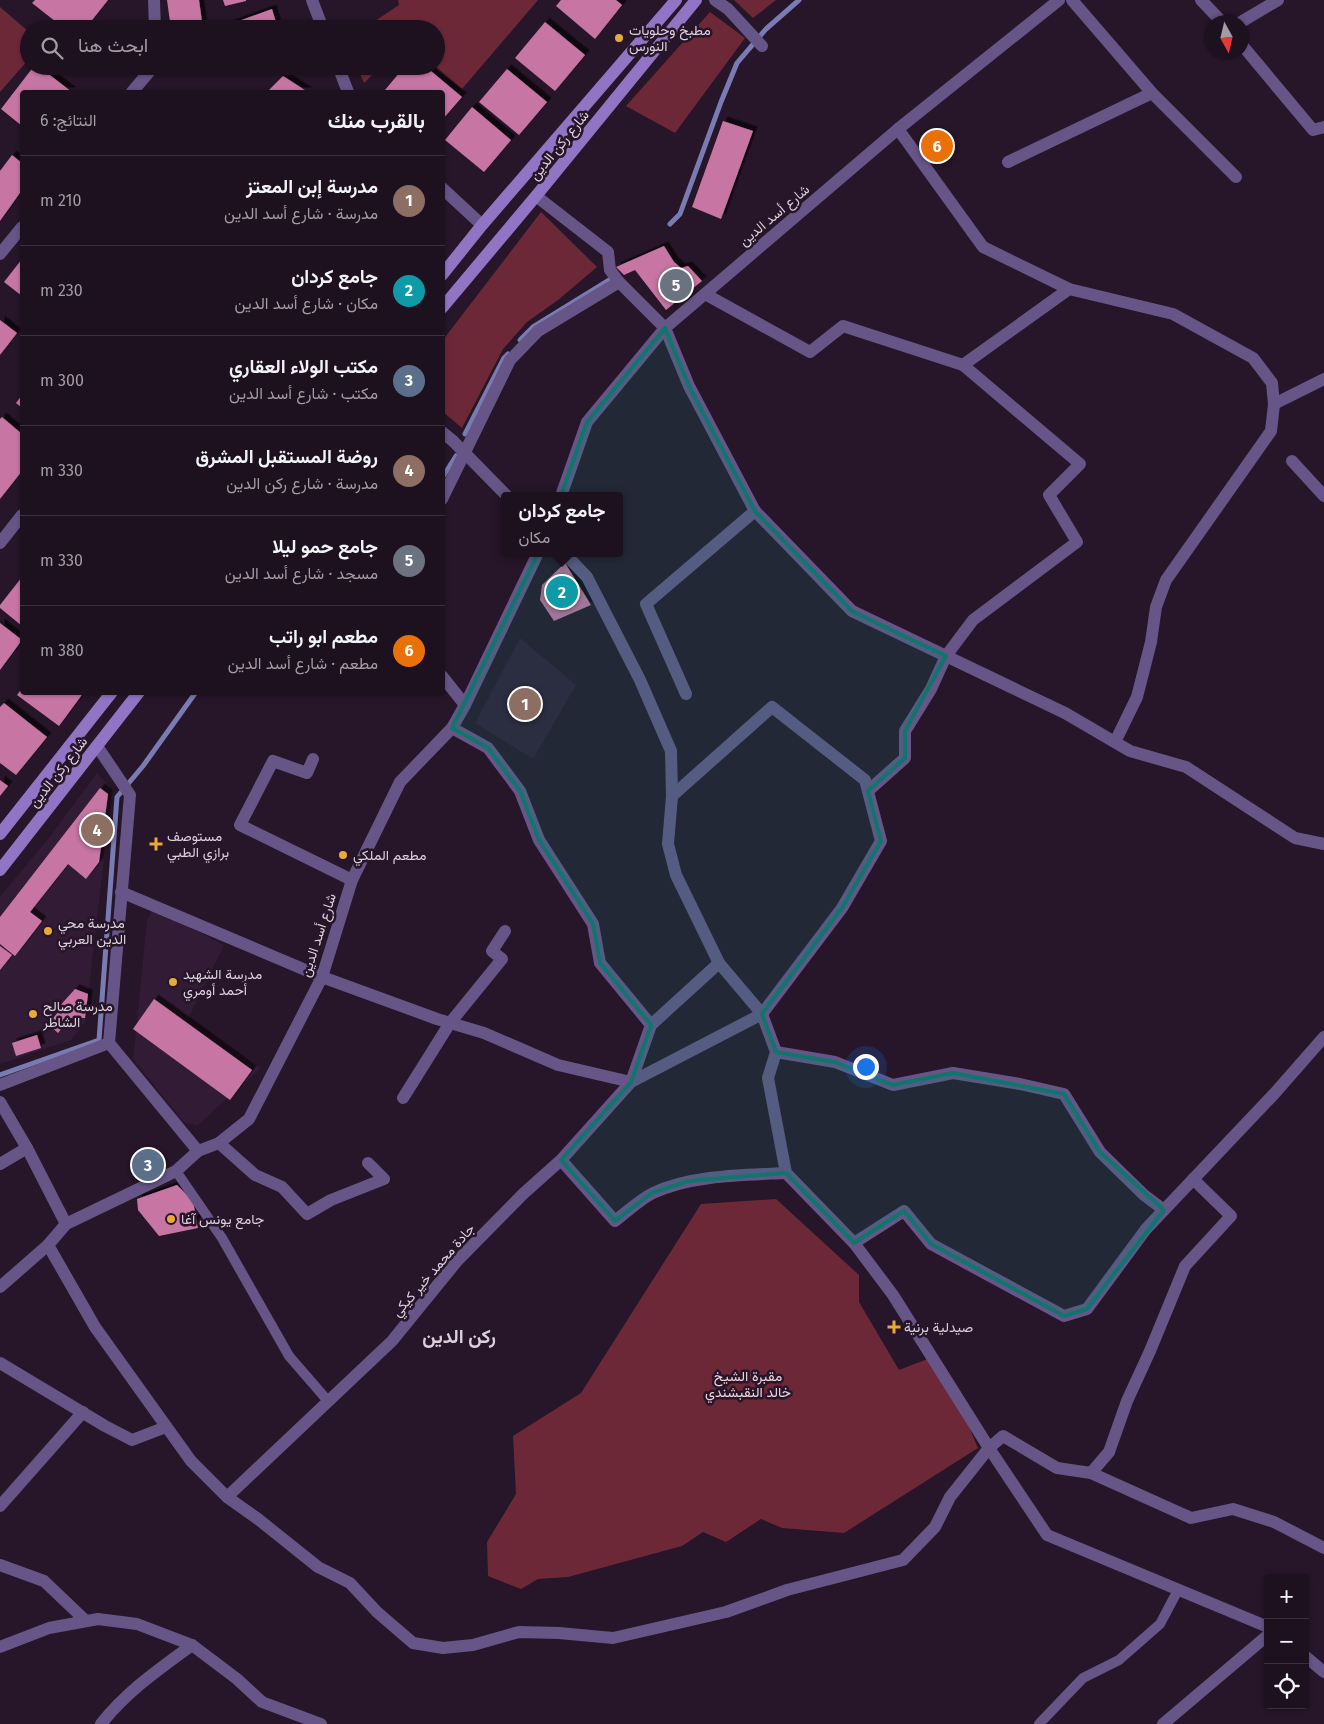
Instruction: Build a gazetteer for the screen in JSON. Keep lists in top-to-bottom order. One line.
{"streets":{"main road":["شارع ركن الدين"],"street":["شارع أسد الدين","جادة محمد خير كيكي"]},"districts":["ركن الدين"],"parks":["مقبرة الشيخ خالد النقبشندي"],"places":{"other":["مطبخ وحلويات النورس","مطعم الملكي","مدرسة محي الدين العربي","مدرسة الشهيد أحمد أومري","مدرسة صالح الشاطر","جامع يونس آغا"],"health":["مستوصف برازي الطبي","صيدلية برنية"]},"north":"bottom","page":{"search":"ابحث هنا","heading":["بالقرب منك","النتائج: 6"],"pins":["6","5","2","1","4","3"],"list":[{"mark":"1","name":"مدرسة إبن المعتز","note":"مدرسة · شارع أسد الدين","value":"210 m"},{"mark":"2","name":"جامع كردان","note":"مكان · شارع أسد الدين","value":"230 m"},{"mark":"3","name":"مكتب الولاء العقاري","note":"مكتب · شارع أسد الدين","value":"300 m"},{"mark":"4","name":"روضة المستقبل المشرق","note":"مدرسة · شارع ركن الدين","value":"330 m"},{"mark":"5","name":"جامع حمو ليلا","note":"مسجد · شارع أسد الدين","value":"330 m"},{"mark":"6","name":"مطعم ابو راتب","note":"مطعم · شارع أسد الدين","value":"380 m"}],"popup":["جامع كردان","مكان"],"map_buttons":["+","−"]}}
